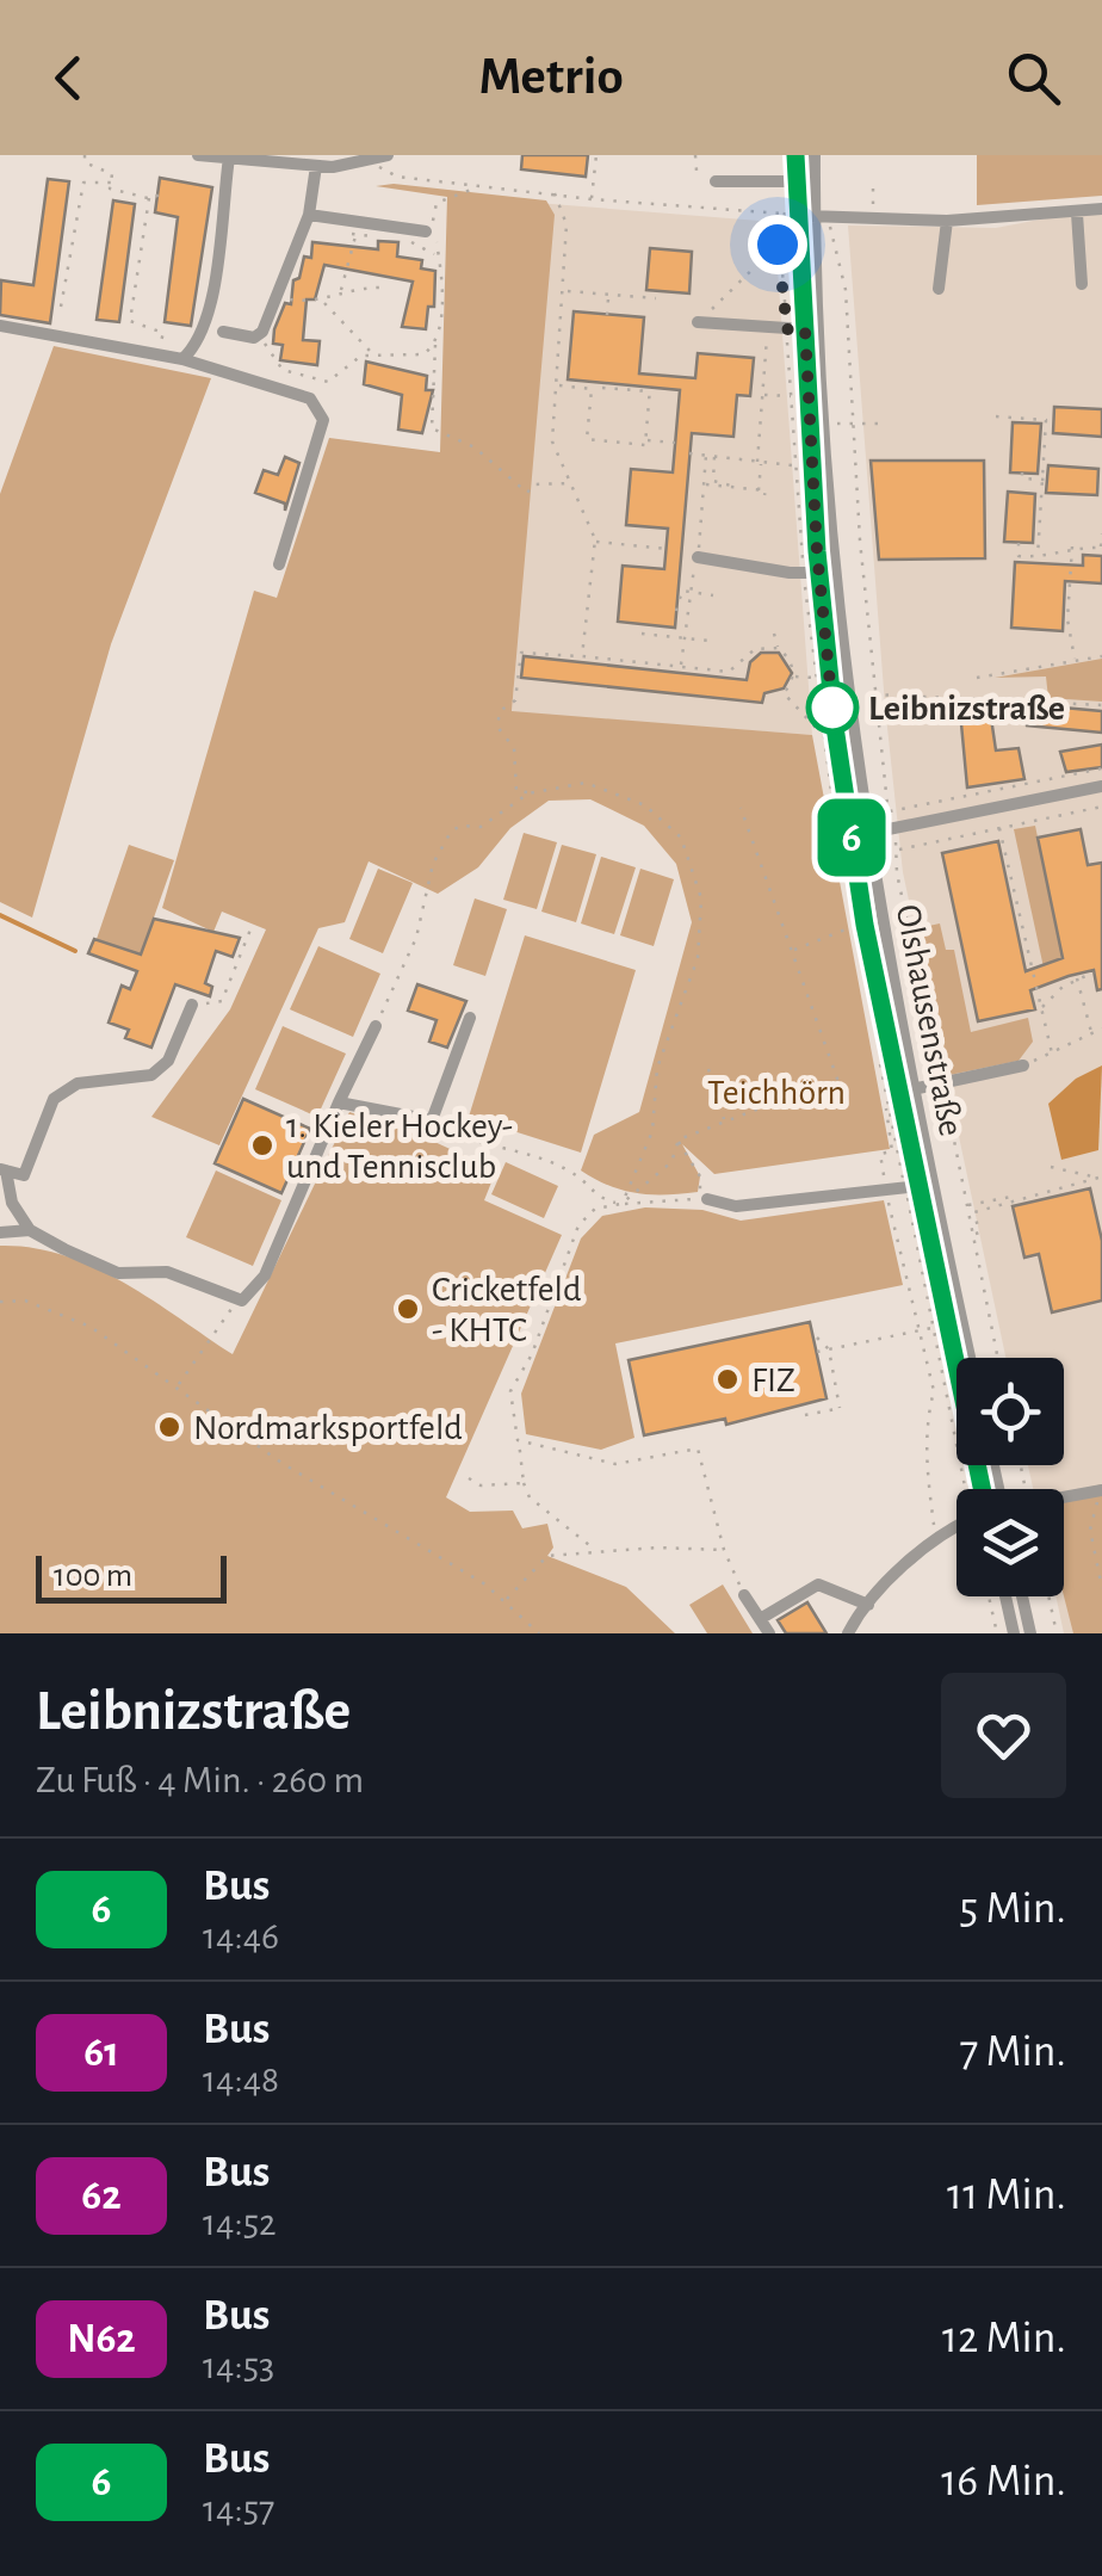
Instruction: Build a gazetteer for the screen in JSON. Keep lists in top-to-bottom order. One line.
{"streets":{"street":["Olshausenstraße"]},"parks":["Teichhörn"],"places":["Leibnizstraße","1. Kieler Hockey- und Tennisclub","Cricketfeld - KHTC","FIZ","Nordmarksportfeld"],"lines":["bus line 6"],"scale_bar":"100 m","page":{"header":"Metrio","on_map":"6","scale":"100 m","heading":["Leibnizstraße","Zu Fuß · 4 Min. · 260 m"],"list":[{"mark":"6","name":"Bus","note":"14:46","value":"5 Min."},{"mark":"61","name":"Bus","note":"14:48","value":"7 Min."},{"mark":"62","name":"Bus","note":"14:52","value":"11 Min."},{"mark":"N62","name":"Bus","note":"14:53","value":"12 Min."},{"mark":"6","name":"Bus","note":"14:57","value":"16 Min."}]}}
